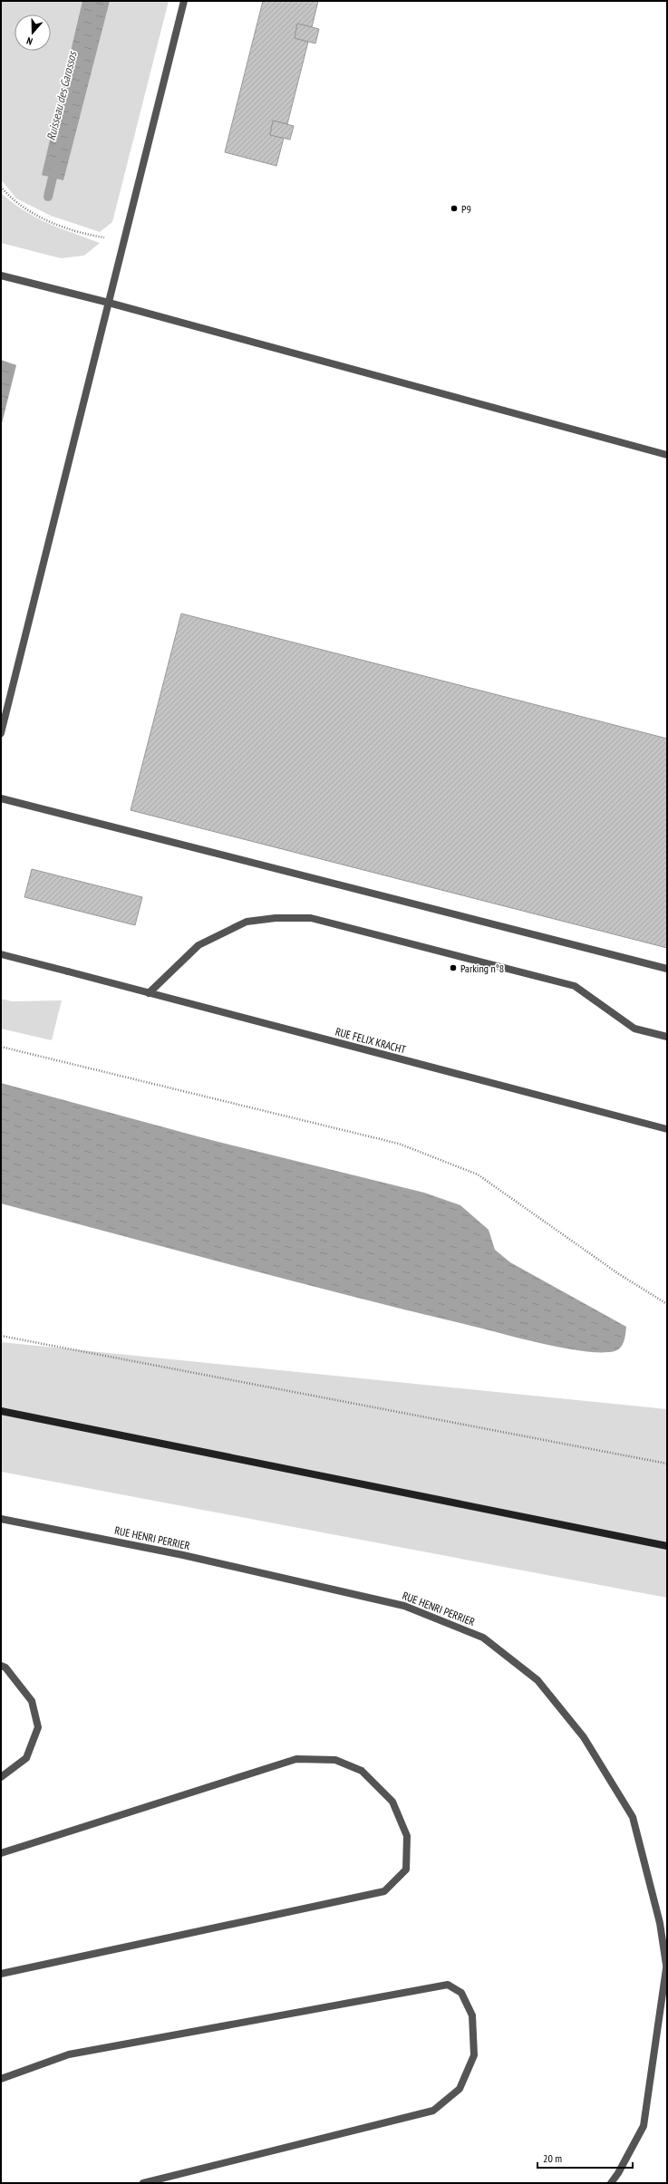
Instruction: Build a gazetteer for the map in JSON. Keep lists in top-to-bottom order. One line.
{"streets":{"street":["RUE FELIX KRACHT","RUE HENRI PERRIER"]},"water":["Ruisseau des Garossos"],"places":["P9","Parking n°8"],"scale_bar":"20 m","north":"bottom"}
